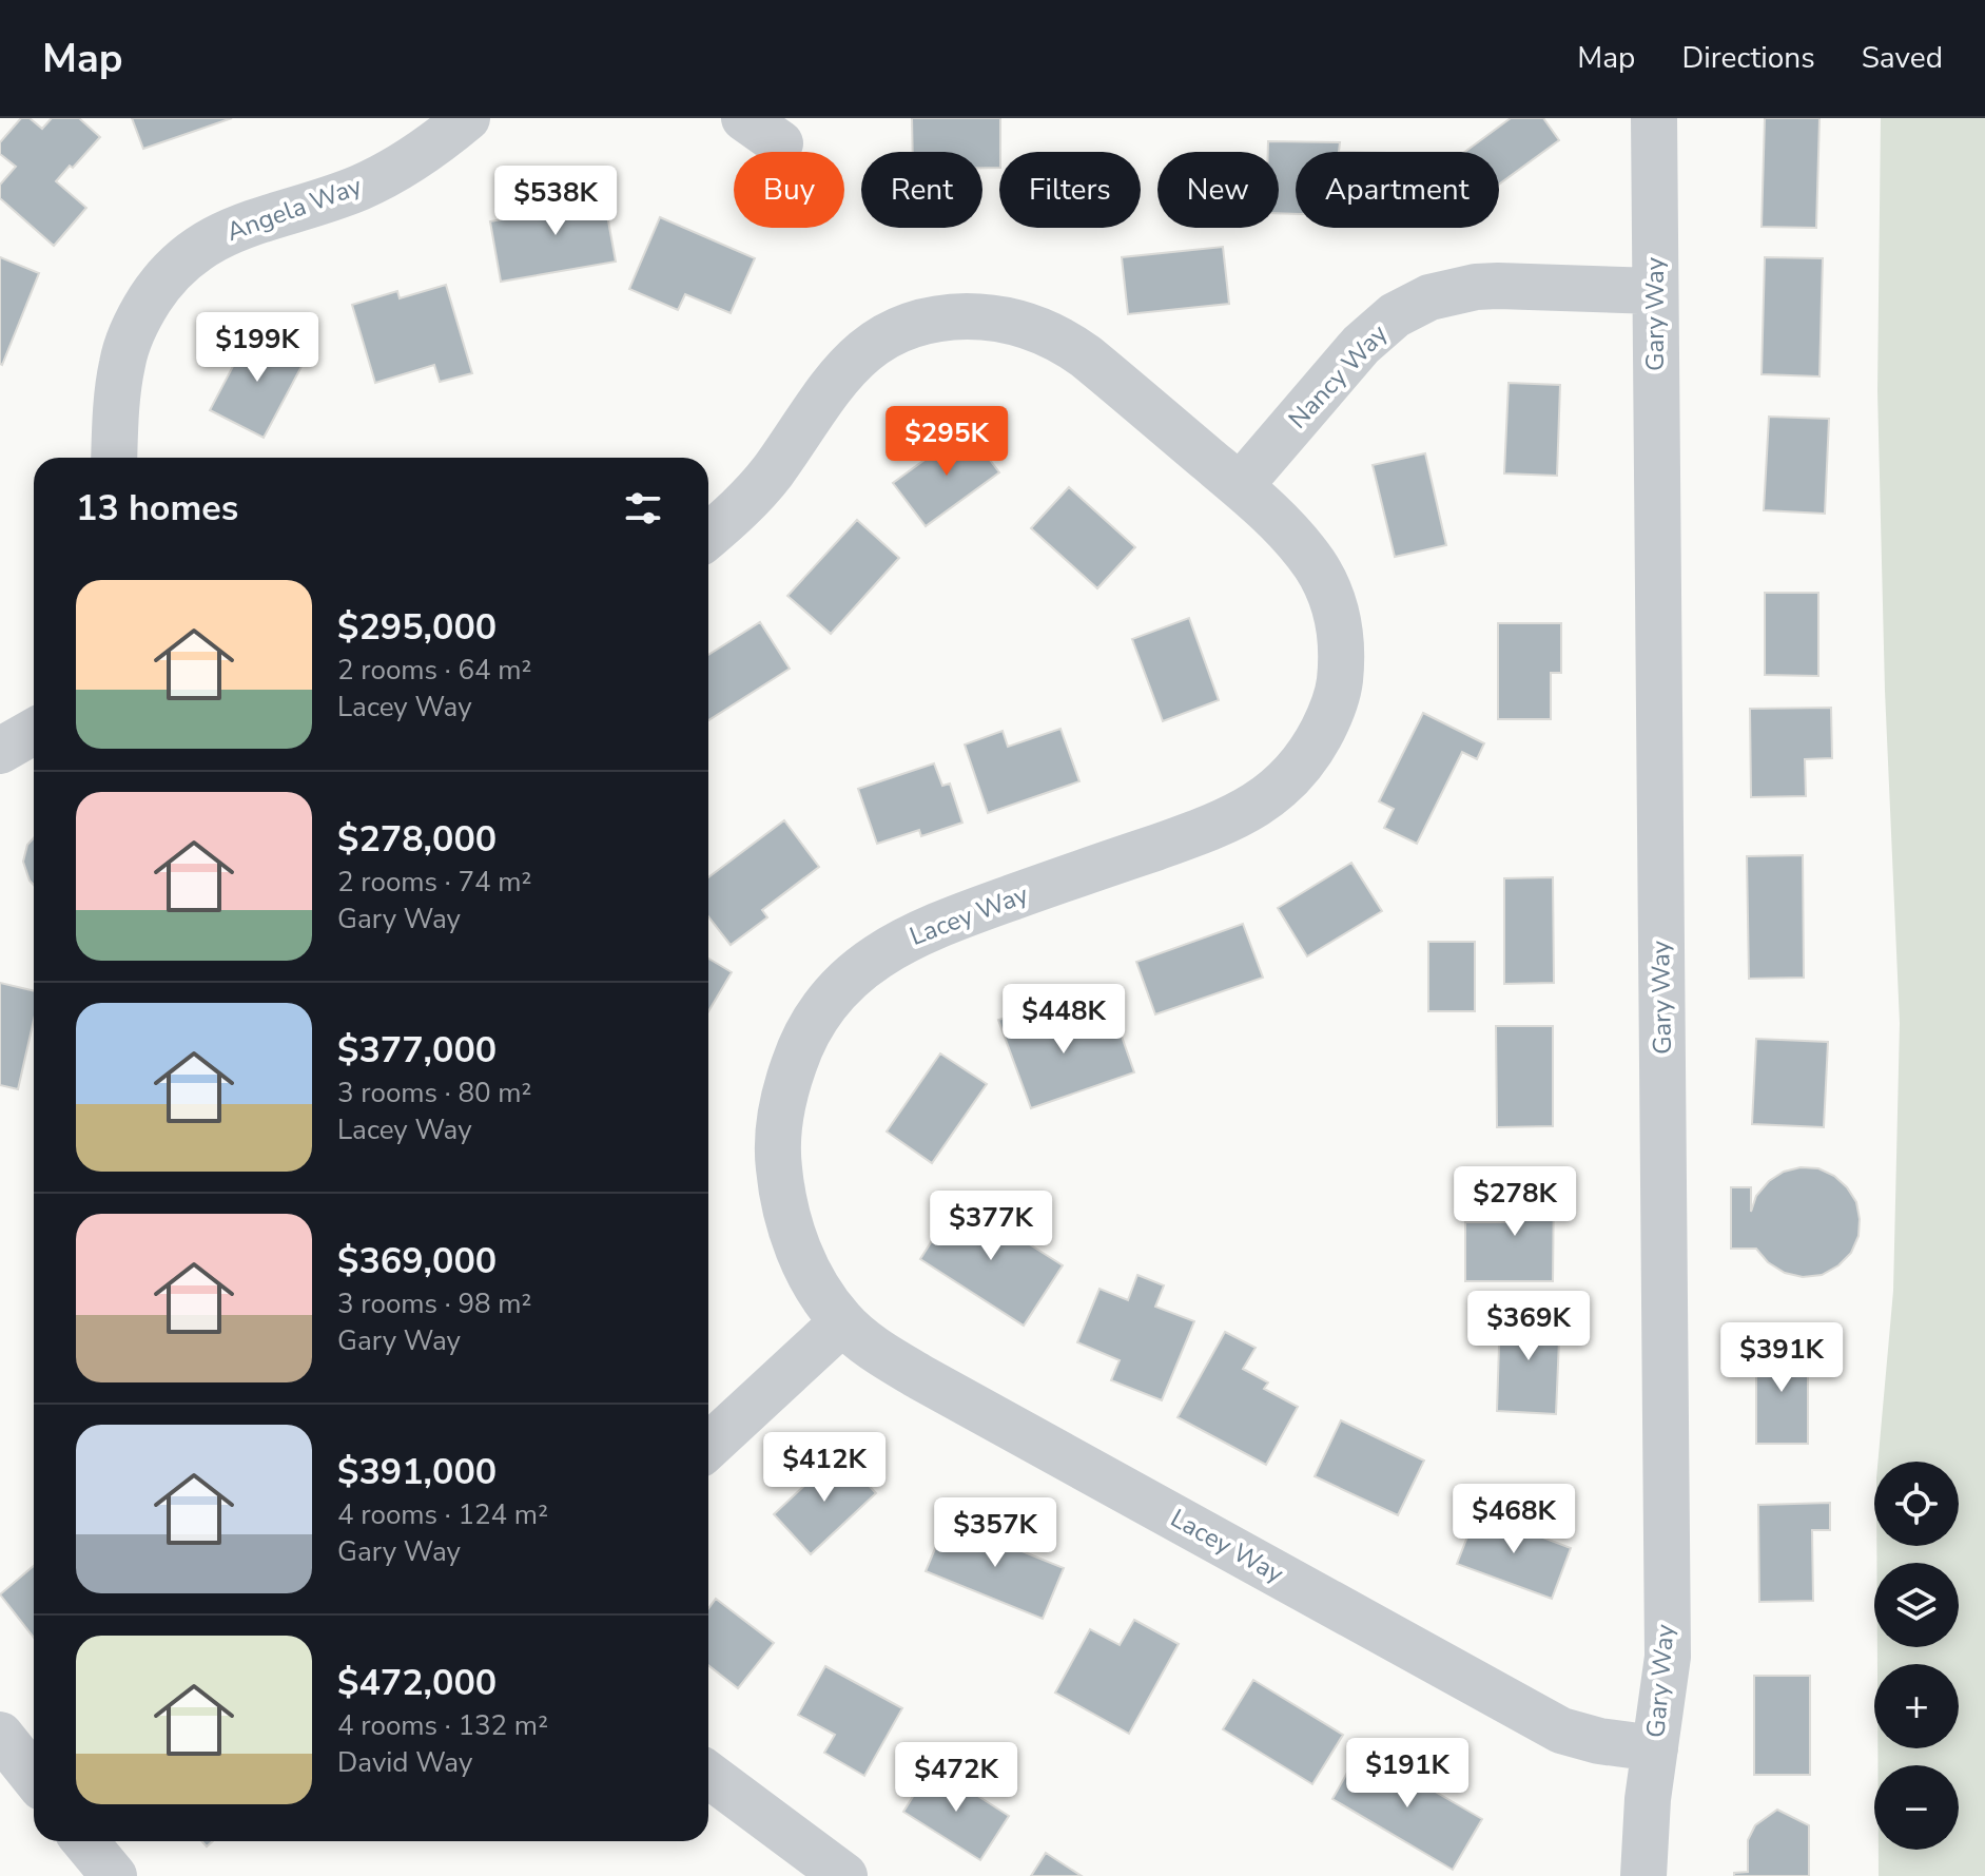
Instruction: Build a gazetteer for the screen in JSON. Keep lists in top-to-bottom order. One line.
{"streets":{"street":["Angela Way","Gary Way","Nancy Way","Lacey Way"]},"crossings":[["Gary Way","Nancy Way"],["Gary Way","Lacey Way"],["Nancy Way","Lacey Way"]],"page":{"header":"Map","nav":["Map","Directions","Saved"],"chip":["Buy","Rent","Filters","New","Apartment"],"price":["$538K","$199K","$295K","$448K","$278K","$377K","$369K","$391K","$412K","$468K","$357K","$191K","$472K"],"heading":"13 homes","list":[{"name":"$295,000","note":"2 rooms · 64 m² · Lacey Way"},{"name":"$278,000","note":"2 rooms · 74 m² · Gary Way"},{"name":"$377,000","note":"3 rooms · 80 m² · Lacey Way"},{"name":"$369,000","note":"3 rooms · 98 m² · Gary Way"},{"name":"$391,000","note":"4 rooms · 124 m² · Gary Way"},{"name":"$472,000","note":"4 rooms · 132 m² · David Way"}],"map_buttons":["+","−"]}}
